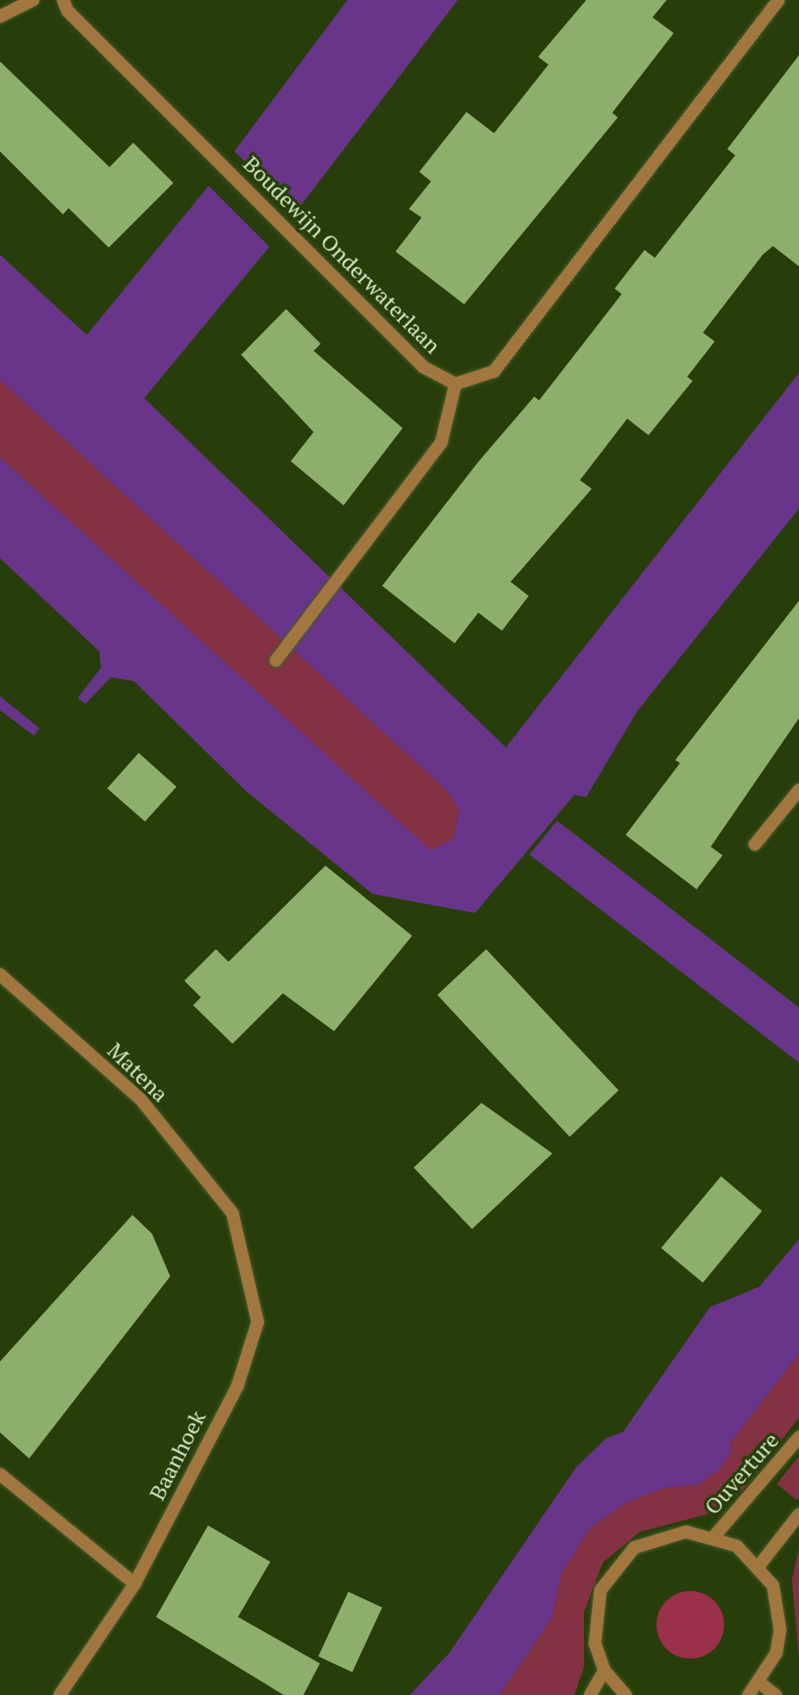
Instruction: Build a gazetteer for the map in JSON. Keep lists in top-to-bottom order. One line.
{"streets":{"street":["Boudewijn Onderwaterlaan","Matena","Baanhoek","Ouverture"]},"crossings":[["Matena","Baanhoek"]]}
